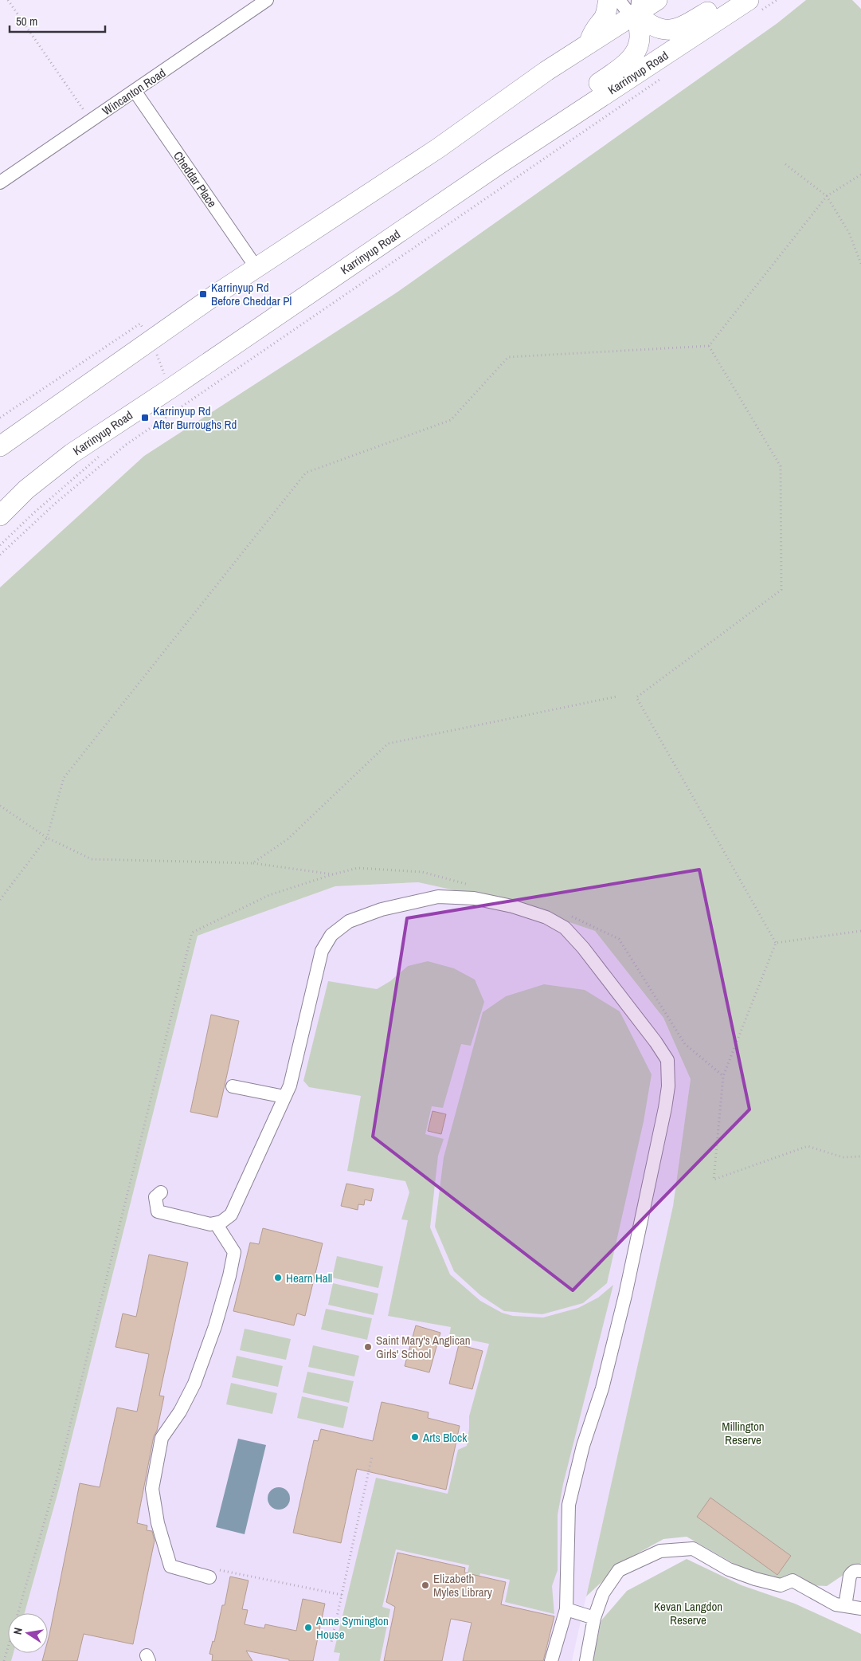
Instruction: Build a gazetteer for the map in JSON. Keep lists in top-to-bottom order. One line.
{"streets":{"highway":["Karrinyup Road"],"street":["Wincanton Road","Cheddar Place"]},"crossings":[["Wincanton Road","Cheddar Place"]],"parks":["Millington Reserve","Kevan Langdon Reserve"],"places":{"transit":["Karrinyup Rd Before Cheddar Pl","Karrinyup Rd After Burroughs Rd"],"other":["Hearn Hall","Saint Mary's Anglican Girls' School","Arts Block","Elizabeth Myles Library","Anne Symington House"]},"scale_bar":"50 m","north":"left"}
